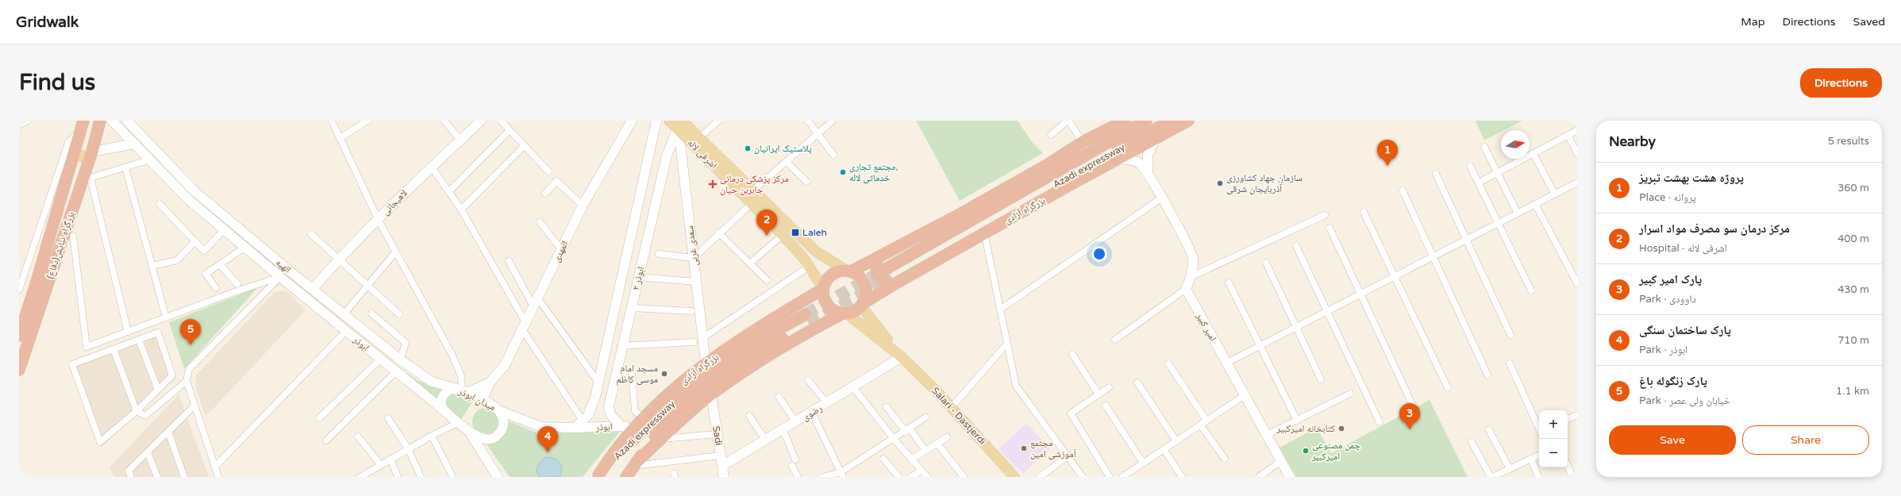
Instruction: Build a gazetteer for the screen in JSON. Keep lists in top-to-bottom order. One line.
{"streets":{"highway":["Azadi expressway","بزرگراه آزادی","بزرگراه نیایش(دفاع)"],"main road":["اشرفی لاله","لاهیجانی","سعدی غربی","المهدی","الهیه","ابوذر ۲","امیر کبیر","ابوذر","میدان ابوذر","رضوی","Salari - Dastjerdi","Sadi"]},"crossings":[["اشرفی لاله","بزرگراه آزادی"],["اشرفی لاله","سعدی غربی"],["اشرفی لاله","ابوذر ۲"],["اشرفی لاله","Salari - Dastjerdi"],["Azadi expressway","بزرگراه آزادی"],["لاهیجانی","الهیه"],["بزرگراه آزادی","سعدی غربی"],["بزرگراه آزادی","ابوذر"],["بزرگراه آزادی","Salari - Dastjerdi"],["سعدی غربی","ابوذر ۲"],["المهدی","الهیه"],["المهدی","میدان ابوذر"],["الهیه","ابوذر"],["الهیه","میدان ابوذر"],["ابوذر ۲","ابوذر"],["ابوذر","میدان ابوذر"],["رضوی","Salari - Dastjerdi"],["رضوی","Sadi"]],"places":{"other":["پلاستیک ایرانیان","مجتمع تجاری، خدماتی لاله","سازمان جهاد کشاورزی آذربایجان شرقی","مسجد امام موسی کاظم","کتابخانه امیرکبیر","مجتمع آموزشی امین","چمن مصنوعی امیرکبیر"],"health":["مرکز پزشکی درمانی جابربن حیان"],"transit":["Laleh"]},"north":"right","page":{"header":"Gridwalk","nav":["Map","Directions","Saved"],"buttons":["Directions",["Save","Share"]],"title":"Find us","heading":["Nearby","5 results"],"pins":["1","2","5","3","4"],"list":[{"mark":"1","name":"پروژه هشت بهشت تبریز","note":"Place · پروانه","value":"360 m"},{"mark":"2","name":"مرکز درمان سو مصرف مواد اسرار","note":"Hospital · اشرفی لاله","value":"400 m"},{"mark":"3","name":"پارک امیر کبیر","note":"Park · داوودی","value":"430 m"},{"mark":"4","name":"پارک ساختمان سنگی","note":"Park · ابوذر","value":"710 m"},{"mark":"5","name":"پارک زنگوله باغ","note":"Park · خیابان ولی عصر","value":"1.1 km"}],"map_buttons":["+","−"]}}
